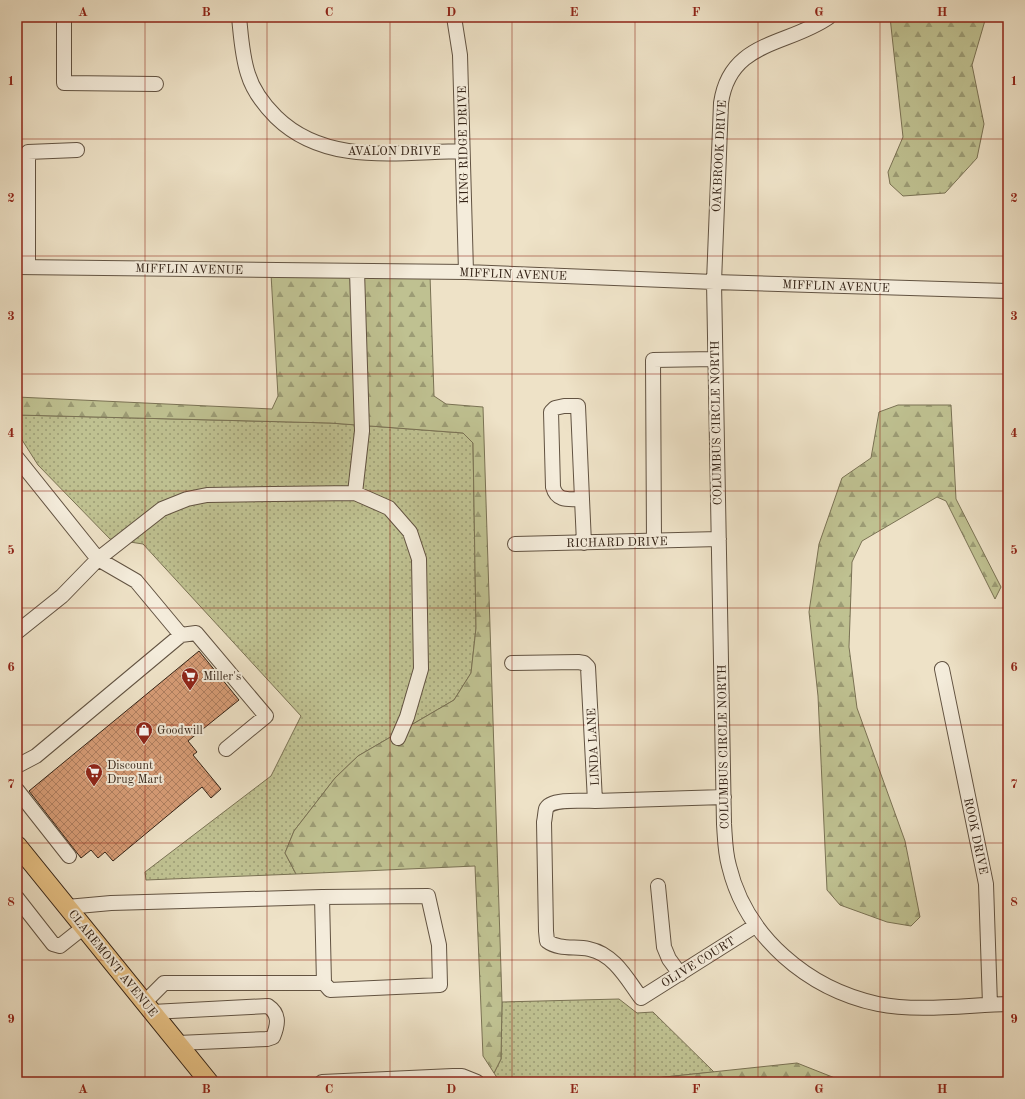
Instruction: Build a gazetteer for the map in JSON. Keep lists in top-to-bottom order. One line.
{"streets":{"main road":["CLAREMONT AVENUE"],"street":["KING RIDGE DRIVE","AVALON DRIVE","OAKBROOK DRIVE","MIFFLIN AVENUE","COLUMBUS CIRCLE NORTH","RICHARD DRIVE","LINDA LANE","ROOK DRIVE","OLIVE COURT"]},"crossings":[["KING RIDGE DRIVE","AVALON DRIVE"],["KING RIDGE DRIVE","MIFFLIN AVENUE"],["OAKBROOK DRIVE","MIFFLIN AVENUE"],["OAKBROOK DRIVE","COLUMBUS CIRCLE NORTH"],["MIFFLIN AVENUE","COLUMBUS CIRCLE NORTH"],["COLUMBUS CIRCLE NORTH","RICHARD DRIVE"],["COLUMBUS CIRCLE NORTH","LINDA LANE"],["COLUMBUS CIRCLE NORTH","ROOK DRIVE"],["COLUMBUS CIRCLE NORTH","OLIVE COURT"],["LINDA LANE","OLIVE COURT"]],"places":{"supermarket":["Miller's","Discount Drug Mart"],"shop":["Goodwill"]},"grid":{"columns":["A","B","C","D","E","F","G","H"],"rows":["1","2","3","4","5","6","7","8","9"]}}
